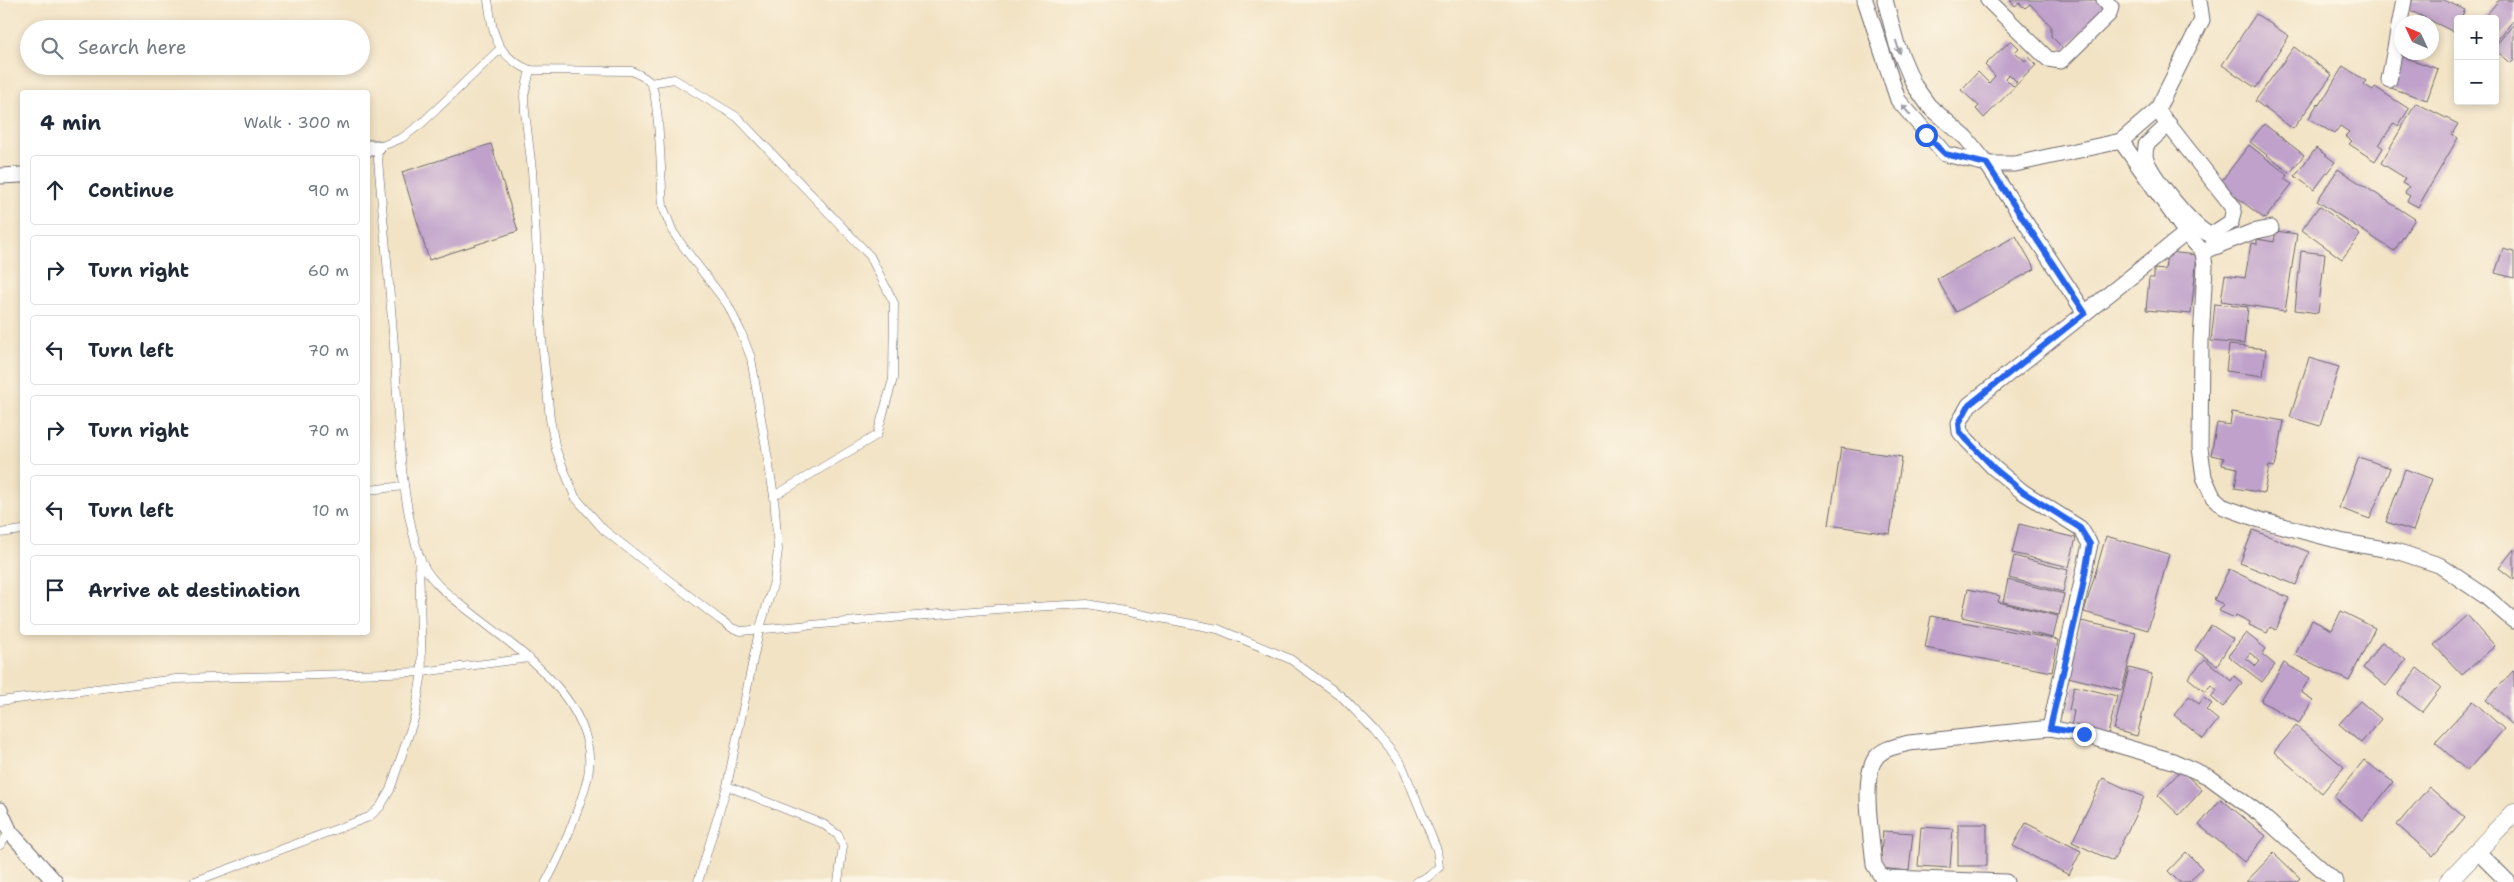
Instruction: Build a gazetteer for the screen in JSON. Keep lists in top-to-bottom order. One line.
{"north":"top left","page":{"map_buttons":["+","−"],"search":"Search here","heading":["4 min","Walk · 300 m"],"list":[["Continue","90 m"],["Turn right","60 m"],["Turn left","70 m"],["Turn right","70 m"],["Turn left","10 m"],"Arrive at destination"]}}
